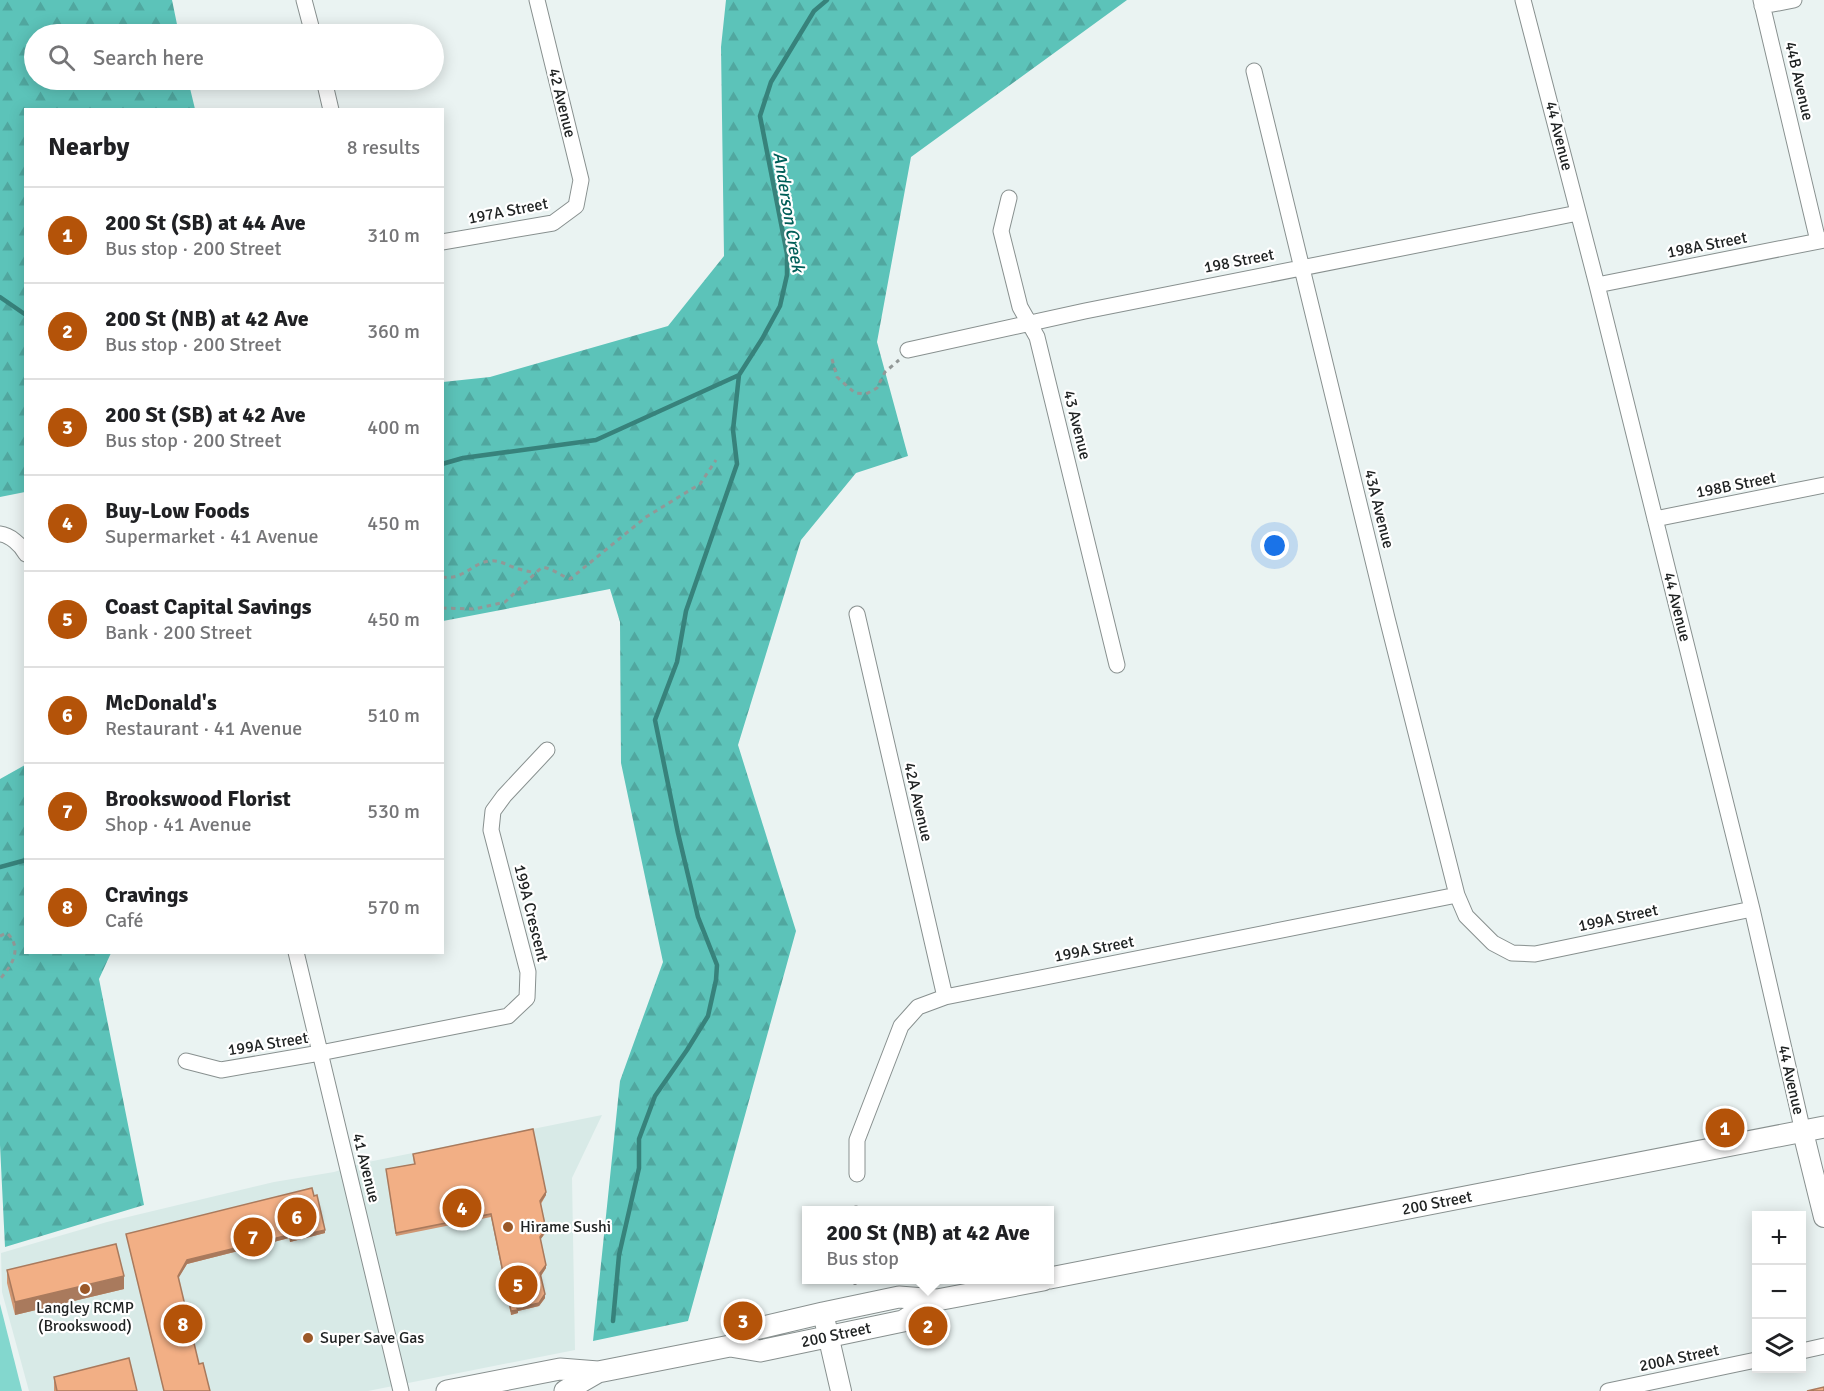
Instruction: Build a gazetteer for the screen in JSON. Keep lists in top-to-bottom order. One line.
{"streets":{"main road":["200 Street"],"street":["44B Avenue","42 Avenue","44 Avenue","197A Street","198A Street","198 Street","43 Avenue","198B Street","43A Avenue","42A Avenue","199A Crescent","199A Street","41 Avenue","200A Street"]},"crossings":[["44B Avenue","198A Street"],["42 Avenue","197A Street"],["44 Avenue","198A Street"],["44 Avenue","198 Street"],["44 Avenue","198B Street"],["44 Avenue","199A Street"],["44 Avenue","200 Street"],["198 Street","43 Avenue"],["198 Street","43A Avenue"],["43A Avenue","199A Street"],["42A Avenue","199A Street"],["199A Crescent","199A Street"],["199A Crescent","41 Avenue"],["199A Street","41 Avenue"]],"water":["Anderson Creek"],"places":["Hirame Sushi","Langley RCMP (Brookswood)","Super Save Gas"],"page":{"search":"Search here","heading":["Nearby","8 results"],"list":[{"mark":"1","name":"200 St (SB) at 44 Ave","note":"Bus stop · 200 Street","value":"310 m"},{"mark":"2","name":"200 St (NB) at 42 Ave","note":"Bus stop · 200 Street","value":"360 m"},{"mark":"3","name":"200 St (SB) at 42 Ave","note":"Bus stop · 200 Street","value":"400 m"},{"mark":"4","name":"Buy-Low Foods","note":"Supermarket · 41 Avenue","value":"450 m"},{"mark":"5","name":"Coast Capital Savings","note":"Bank · 200 Street","value":"450 m"},{"mark":"6","name":"McDonald's","note":"Restaurant · 41 Avenue","value":"510 m"},{"mark":"7","name":"Brookswood Florist","note":"Shop · 41 Avenue","value":"530 m"},{"mark":"8","name":"Cravings","note":"Café","value":"570 m"}],"pins":["1","4","6","7","5","3","8","2"],"popup":["200 St (NB) at 42 Ave","Bus stop"],"map_buttons":["+","−"]}}
